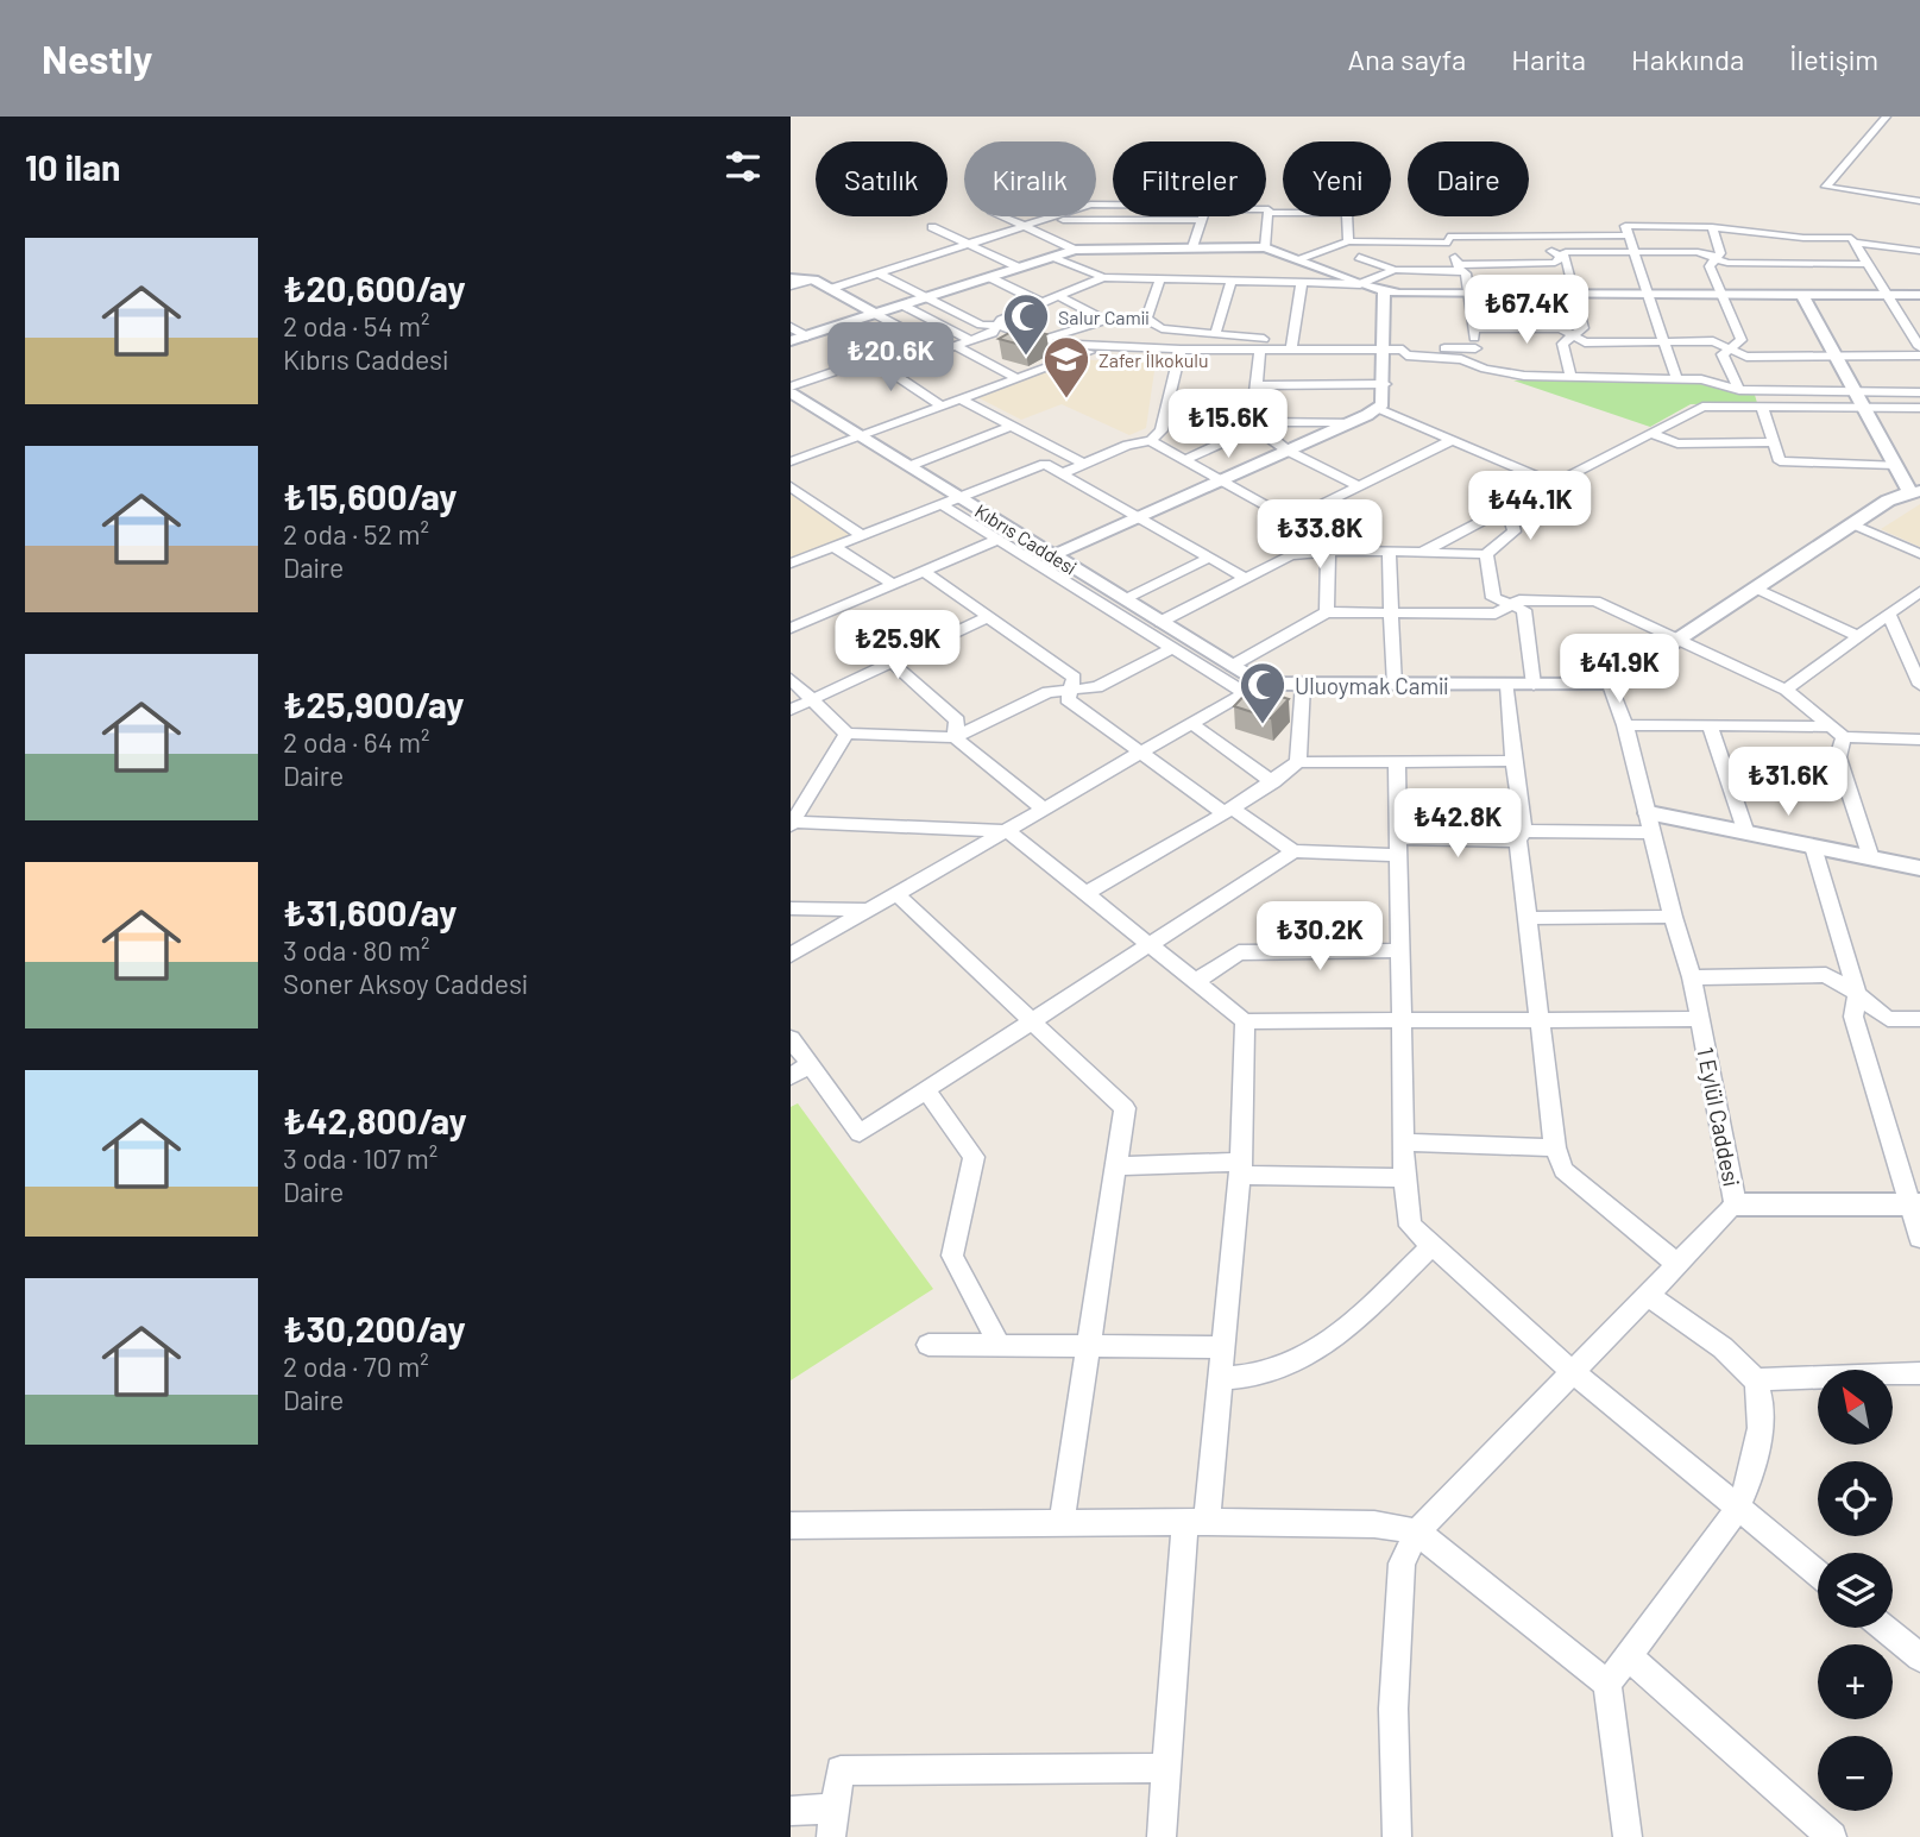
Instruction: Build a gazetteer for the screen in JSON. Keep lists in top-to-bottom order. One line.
{"streets":{"street":["Kıbrıs Caddesi","1 Eylül Caddesi"]},"places":{"mosque":["Salur Camii","Uluoymak Camii"],"school or university":["Zafer İlkokulu"]},"north":"top left","page":{"header":"Nestly","nav":["Ana sayfa","Harita","Hakkında","İletişim"],"heading":"10 ilan","chip":["Satılık","Kiralık","Filtreler","Yeni","Daire"],"list":[{"name":"₺20,600/ay","note":"2 oda · 54 m² · Kıbrıs Caddesi"},{"name":"₺15,600/ay","note":"2 oda · 52 m² · Daire"},{"name":"₺25,900/ay","note":"2 oda · 64 m² · Daire"},{"name":"₺31,600/ay","note":"3 oda · 80 m² · Soner Aksoy Caddesi"},{"name":"₺42,800/ay","note":"3 oda · 107 m² · Daire"},{"name":"₺30,200/ay","note":"2 oda · 70 m² · Daire"}],"price":["₺67.4K","₺20.6K","₺15.6K","₺44.1K","₺33.8K","₺25.9K","₺41.9K","₺31.6K","₺42.8K","₺30.2K"],"map_buttons":["+","−"]}}
